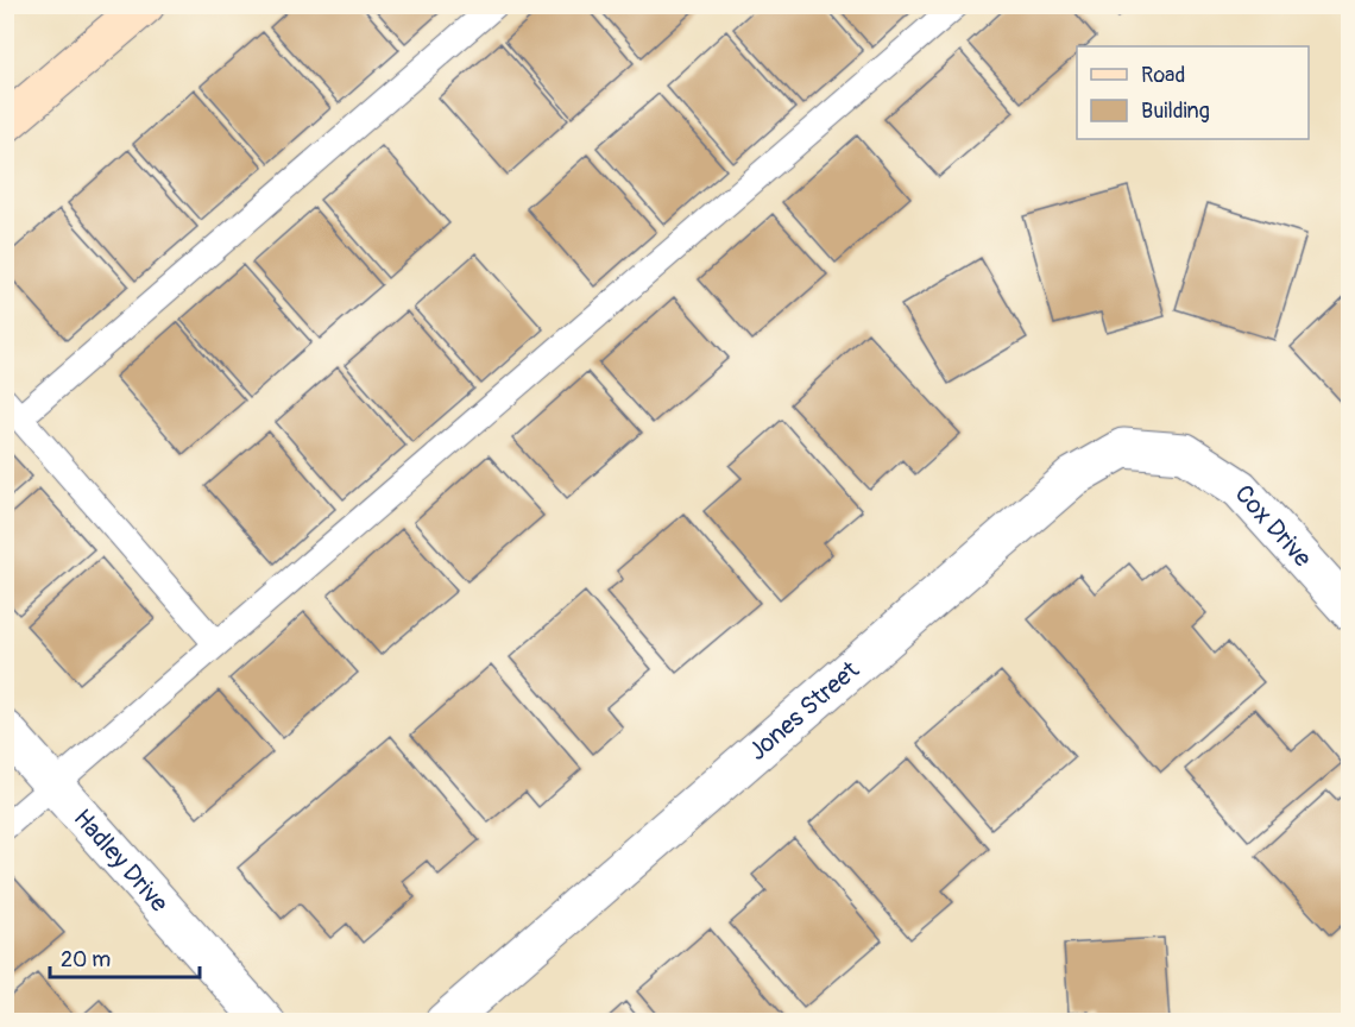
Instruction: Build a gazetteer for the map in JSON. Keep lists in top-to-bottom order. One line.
{"streets":{"street":["Cox Drive","Jones Street","Hadley Drive"]},"crossings":[["Cox Drive","Jones Street"]],"legend":["Road","Building"],"scale_bar":"20 m"}
